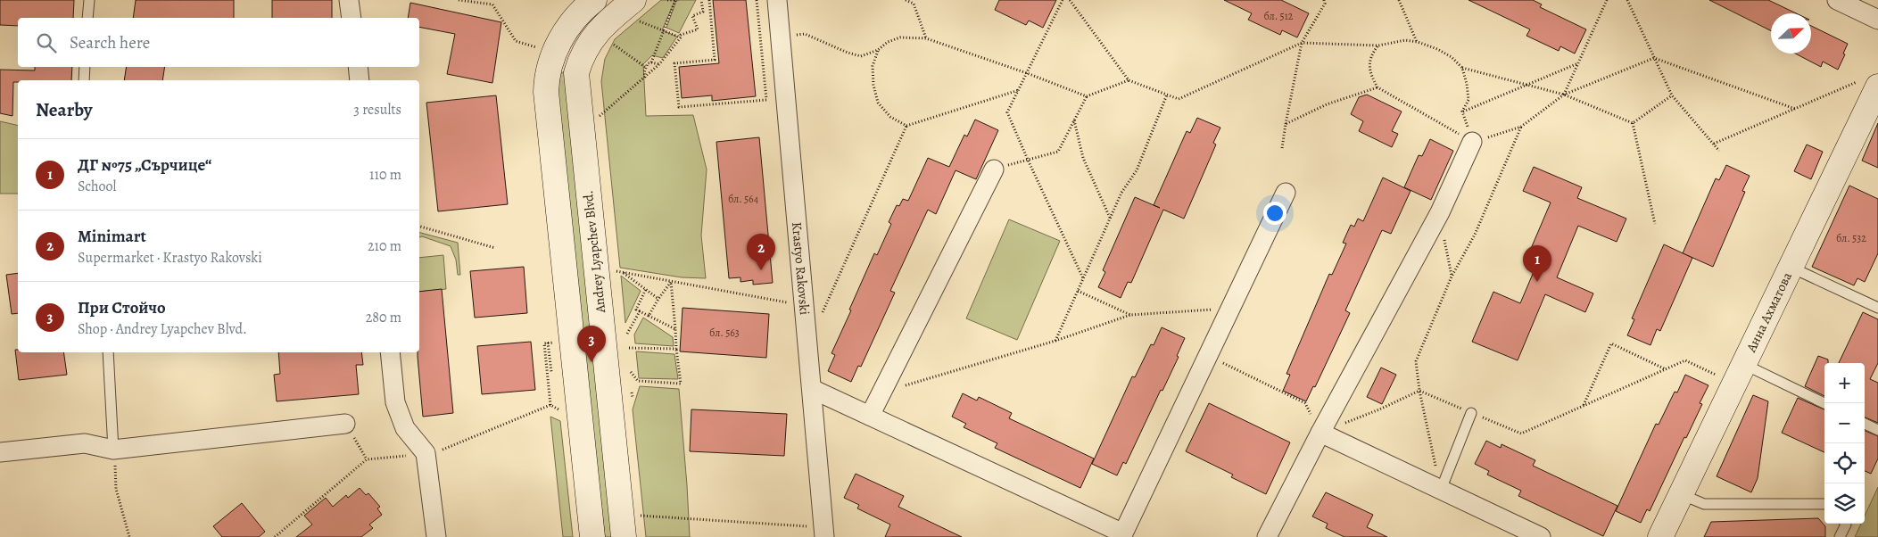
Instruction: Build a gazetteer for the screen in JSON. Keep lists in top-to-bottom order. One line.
{"streets":{"main road":["Andrey Lyapchev Blvd.","Анна Ахматова"],"street":["Krastyo Rakovski"]},"house_numbers":["бл. 512","бл. 564","бл. 532","бл. 563"],"north":"top right","page":{"search":"Search here","heading":["Nearby","3 results"],"list":[{"mark":"1","name":"ДГ №75 „Сърчице“","note":"School","value":"110 m"},{"mark":"2","name":"Minimart","note":"Supermarket · Krastyo Rakovski","value":"210 m"},{"mark":"3","name":"При Стойчо","note":"Shop · Andrey Lyapchev Blvd.","value":"280 m"}],"pins":["2","1","3"],"map_buttons":["+","−"]}}
